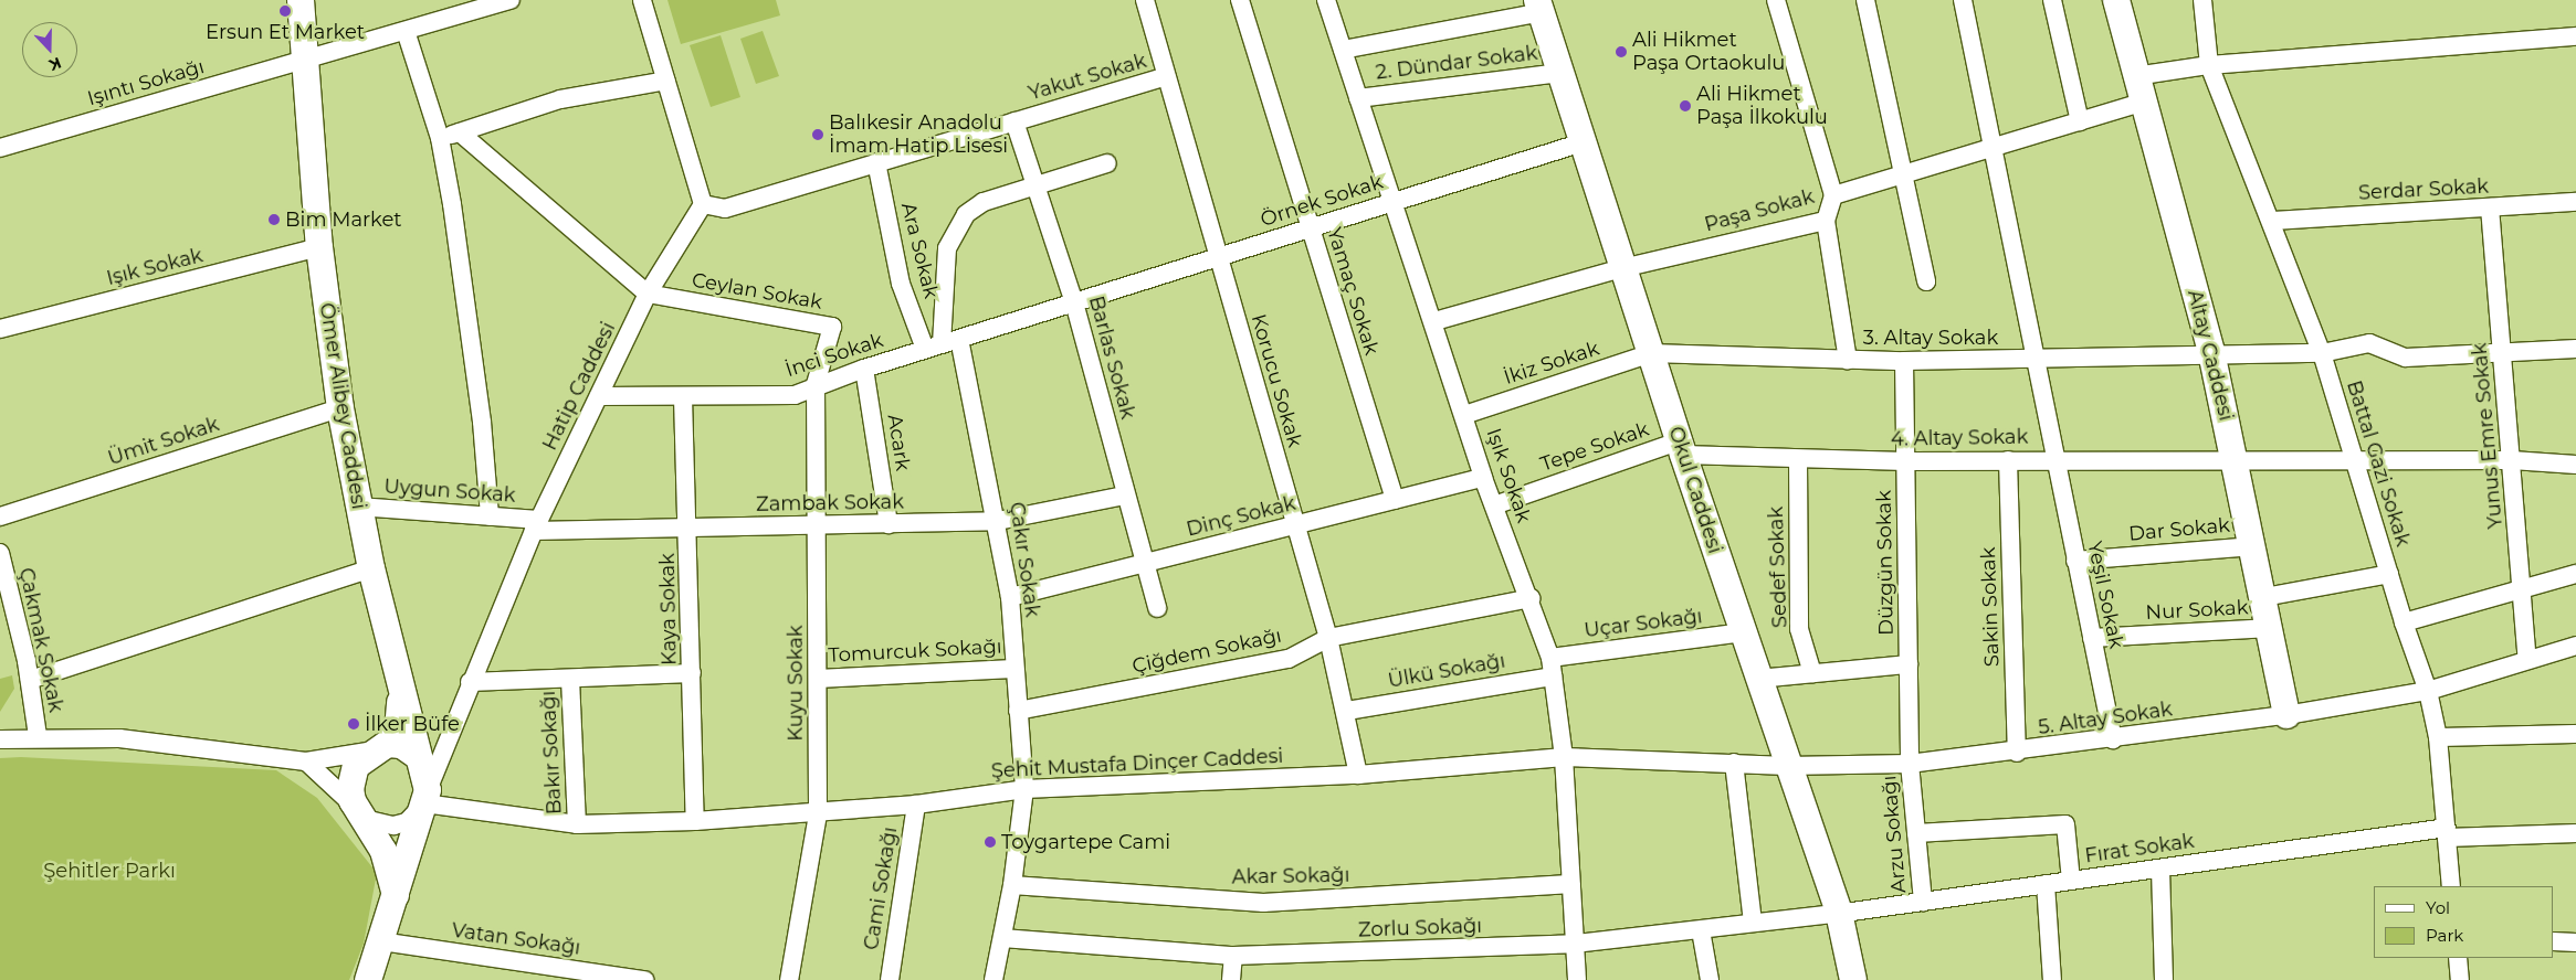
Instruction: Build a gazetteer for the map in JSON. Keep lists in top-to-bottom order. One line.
{"streets":{"main road":["Altay Caddesi","Ömer Alibey Caddesi","Okul Caddesi"],"street":["2. Dündar Sokak","Yakut Sokak","Işıntı Sokağı","Serdar Sokak","Örnek Sokak","Paşa Sokak","Ara Sokak","Işık Sokak","Ceylan Sokak","Yamaç Sokak","3. Altay Sokak","İnci Sokak","Barlas Sokak","İkiz Sokak","Korucu Sokak","Hatip Caddesi","Yunus Emre Sokak","4. Altay Sokak","Ümit Sokak","Acark","Tepe Sokak","Battal Gazi Sokak","Uygun Sokak","Zambak Sokak","Dinç Sokak","Dar Sokak","Çakır Sokak","Düzgün Sokak","Sedef Sokak","Yeşil Sokak","Sakin Sokak","Kaya Sokak","Nur Sokak","Uçar Sokağı","Çakmak Sokak","Tomurcuk Sokağı","Çiğdem Sokağı","Ülkü Sokağı","Kuyu Sokak","5. Altay Sokak","Bakır Sokağı","Şehit Mustafa Dinçer Caddesi","Arzu Sokağı","Fırat Sokak","Akar Sokağı","Cami Sokağı","Zorlu Sokağı","Vatan Sokağı"]},"crossings":[["2. Dündar Sokak","Işık Sokak"],["2. Dündar Sokak","Okul Caddesi"],["Yakut Sokak","Ara Sokak"],["Yakut Sokak","Barlas Sokak"],["Yakut Sokak","Korucu Sokak"],["Yakut Sokak","Hatip Caddesi"],["Işıntı Sokağı","Ömer Alibey Caddesi"],["Serdar Sokak","Yunus Emre Sokak"],["Serdar Sokak","Battal Gazi Sokak"],["Örnek Sokak","Işık Sokak"],["Örnek Sokak","Yamaç Sokak"],["Örnek Sokak","İnci Sokak"],["Örnek Sokak","Barlas Sokak"],["Örnek Sokak","Korucu Sokak"],["Örnek Sokak","Okul Caddesi"],["Paşa Sokak","Işık Sokak"],["Paşa Sokak","Altay Caddesi"],["Paşa Sokak","Okul Caddesi"],["Paşa Sokak","Yeşil Sokak"],["Ara Sokak","İnci Sokak"],["Ara Sokak","Barlas Sokak"],["Işık Sokak","İkiz Sokak"],["Işık Sokak","Ömer Alibey Caddesi"],["Işık Sokak","Tepe Sokak"],["Işık Sokak","Dinç Sokak"],["Işık Sokak","Uçar Sokağı"],["Işık Sokak","Çiğdem Sokağı"],["Işık Sokak","Ülkü Sokağı"],["Işık Sokak","Şehit Mustafa Dinçer Caddesi"],["Işık Sokak","Akar Sokağı"],["Işık Sokak","Zorlu Sokağı"],["Ceylan Sokak","İnci Sokak"],["Ceylan Sokak","Hatip Caddesi"],["Ceylan Sokak","Kuyu Sokak"],["Yamaç Sokak","Dinç Sokak"],["3. Altay Sokak","Altay Caddesi"],["3. Altay Sokak","İkiz Sokak"],["3. Altay Sokak","Yunus Emre Sokak"],["3. Altay Sokak","Battal Gazi Sokak"],["3. Altay Sokak","Okul Caddesi"],["3. Altay Sokak","Düzgün Sokak"],["3. Altay Sokak","Yeşil Sokak"],["İnci Sokak","Barlas Sokak"],["İnci Sokak","Hatip Caddesi"],["İnci Sokak","Acark"],["İnci Sokak","Çakır Sokak"],["İnci Sokak","Kaya Sokak"],["İnci Sokak","Kuyu Sokak"],["Altay Caddesi","4. Altay Sokak"],["Altay Caddesi","Dar Sokak"],["Altay Caddesi","Nur Sokak"],["Altay Caddesi","5. Altay Sokak"],["Barlas Sokak","Zambak Sokak"],["Barlas Sokak","Dinç Sokak"],["İkiz Sokak","Okul Caddesi"],["Korucu Sokak","Dinç Sokak"],["Korucu Sokak","Çiğdem Sokağı"],["Korucu Sokak","Ülkü Sokağı"],["Korucu Sokak","Şehit Mustafa Dinçer Caddesi"],["Hatip Caddesi","Ömer Alibey Caddesi"],["Hatip Caddesi","Uygun Sokak"],["Hatip Caddesi","Zambak Sokak"],["Hatip Caddesi","Bakır Sokağı"],["Hatip Caddesi","Şehit Mustafa Dinçer Caddesi"],["Ömer Alibey Caddesi","Ümit Sokak"],["Ömer Alibey Caddesi","Uygun Sokak"],["Ömer Alibey Caddesi","Şehit Mustafa Dinçer Caddesi"],["Yunus Emre Sokak","4. Altay Sokak"],["Yunus Emre Sokak","5. Altay Sokak"],["4. Altay Sokak","Tepe Sokak"],["4. Altay Sokak","Battal Gazi Sokak"],["4. Altay Sokak","Okul Caddesi"],["4. Altay Sokak","Düzgün Sokak"],["4. Altay Sokak","Sedef Sokak"],["4. Altay Sokak","Yeşil Sokak"],["4. Altay Sokak","Sakin Sokak"],["Acark","Zambak Sokak"],["Tepe Sokak","Okul Caddesi"],["Battal Gazi Sokak","5. Altay Sokak"],["Battal Gazi Sokak","Fırat Sokak"],["Okul Caddesi","Uçar Sokağı"],["Okul Caddesi","5. Altay Sokak"],["Okul Caddesi","Şehit Mustafa Dinçer Caddesi"],["Okul Caddesi","Fırat Sokak"],["Okul Caddesi","Zorlu Sokağı"],["Uygun Sokak","Zambak Sokak"],["Zambak Sokak","Çakır Sokak"],["Zambak Sokak","Kaya Sokak"],["Zambak Sokak","Kuyu Sokak"],["Dinç Sokak","Çakır Sokak"],["Dar Sokak","Yeşil Sokak"],["Çakır Sokak","Tomurcuk Sokağı"],["Çakır Sokak","Çiğdem Sokağı"],["Çakır Sokak","Şehit Mustafa Dinçer Caddesi"],["Çakır Sokak","Akar Sokağı"],["Çakır Sokak","Zorlu Sokağı"],["Düzgün Sokak","5. Altay Sokak"],["Düzgün Sokak","Arzu Sokağı"],["Yeşil Sokak","Nur Sokak"],["Yeşil Sokak","5. Altay Sokak"],["Sakin Sokak","5. Altay Sokak"],["Kaya Sokak","Bakır Sokağı"],["Kaya Sokak","Şehit Mustafa Dinçer Caddesi"],["Tomurcuk Sokağı","Kuyu Sokak"],["Kuyu Sokak","Şehit Mustafa Dinçer Caddesi"],["5. Altay Sokak","Şehit Mustafa Dinçer Caddesi"],["5. Altay Sokak","Arzu Sokağı"],["Bakır Sokağı","Şehit Mustafa Dinçer Caddesi"],["Şehit Mustafa Dinçer Caddesi","Cami Sokağı"],["Arzu Sokağı","Fırat Sokak"],["Fırat Sokak","Zorlu Sokağı"]],"parks":["Şehitler Parkı"],"places":["Ersun Et Market","Ali Hikmet Paşa Ortaokulu","Ali Hikmet Paşa İlkokulu","Balıkesir Anadolu İmam Hatip Lisesi","Bim Market","İlker Büfe","Toygartepe Cami"],"legend":["Yol","Park"],"north":"bottom"}
